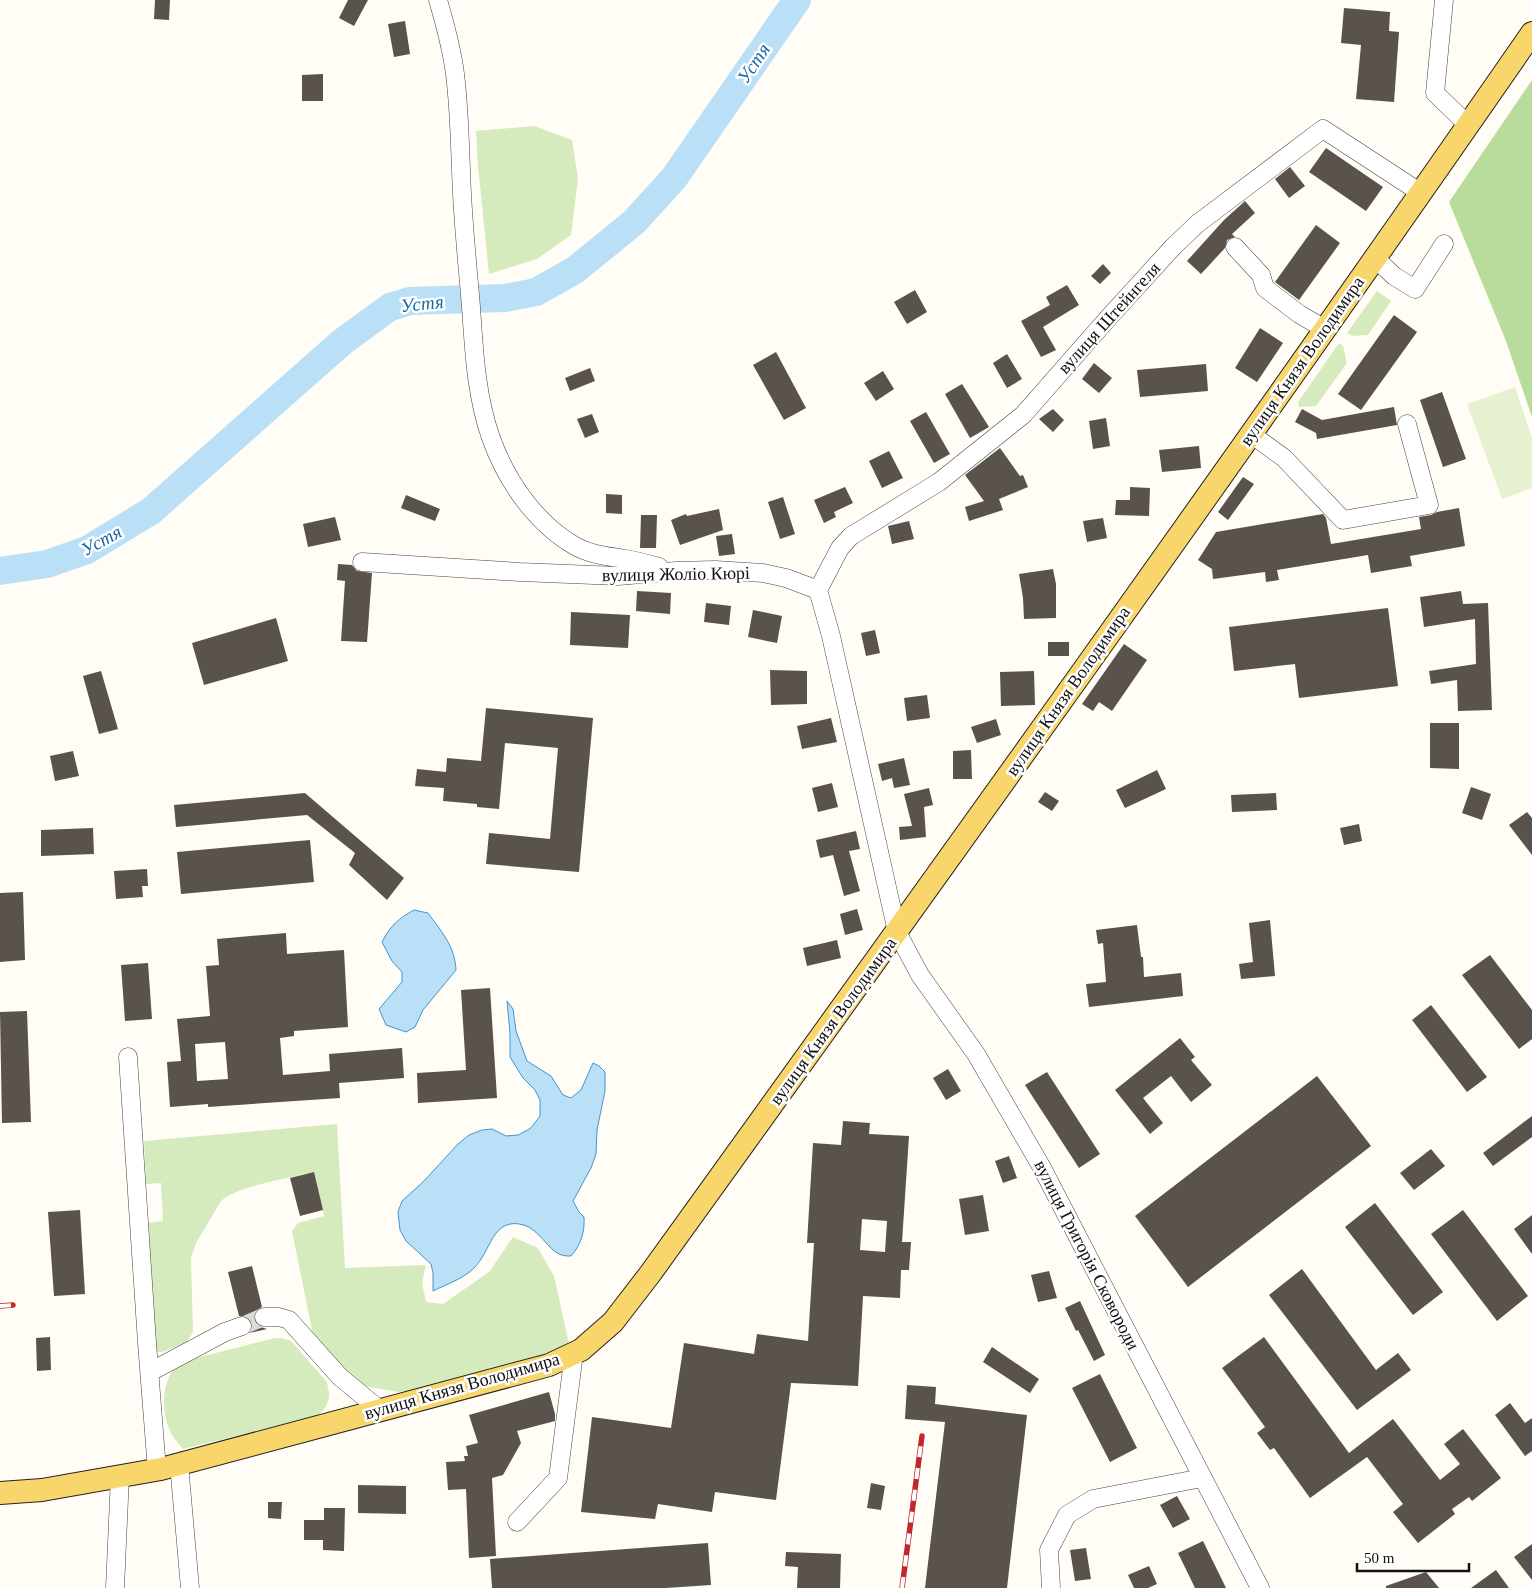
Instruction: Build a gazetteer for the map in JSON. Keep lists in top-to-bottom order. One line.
{"streets":{"main road":["вулиця Князя Володимира"],"street":["вулиця Штейнгеля","вулиця Жоліо Кюрі","вулиця Григорія Сковороди"]},"crossings":[["вулиця Штейнгеля","вулиця Князя Володимира"],["вулиця Штейнгеля","вулиця Жоліо Кюрі"],["вулиця Князя Володимира","вулиця Григорія Сковороди"]],"water":["Устя"],"scale_bar":"50 m"}
